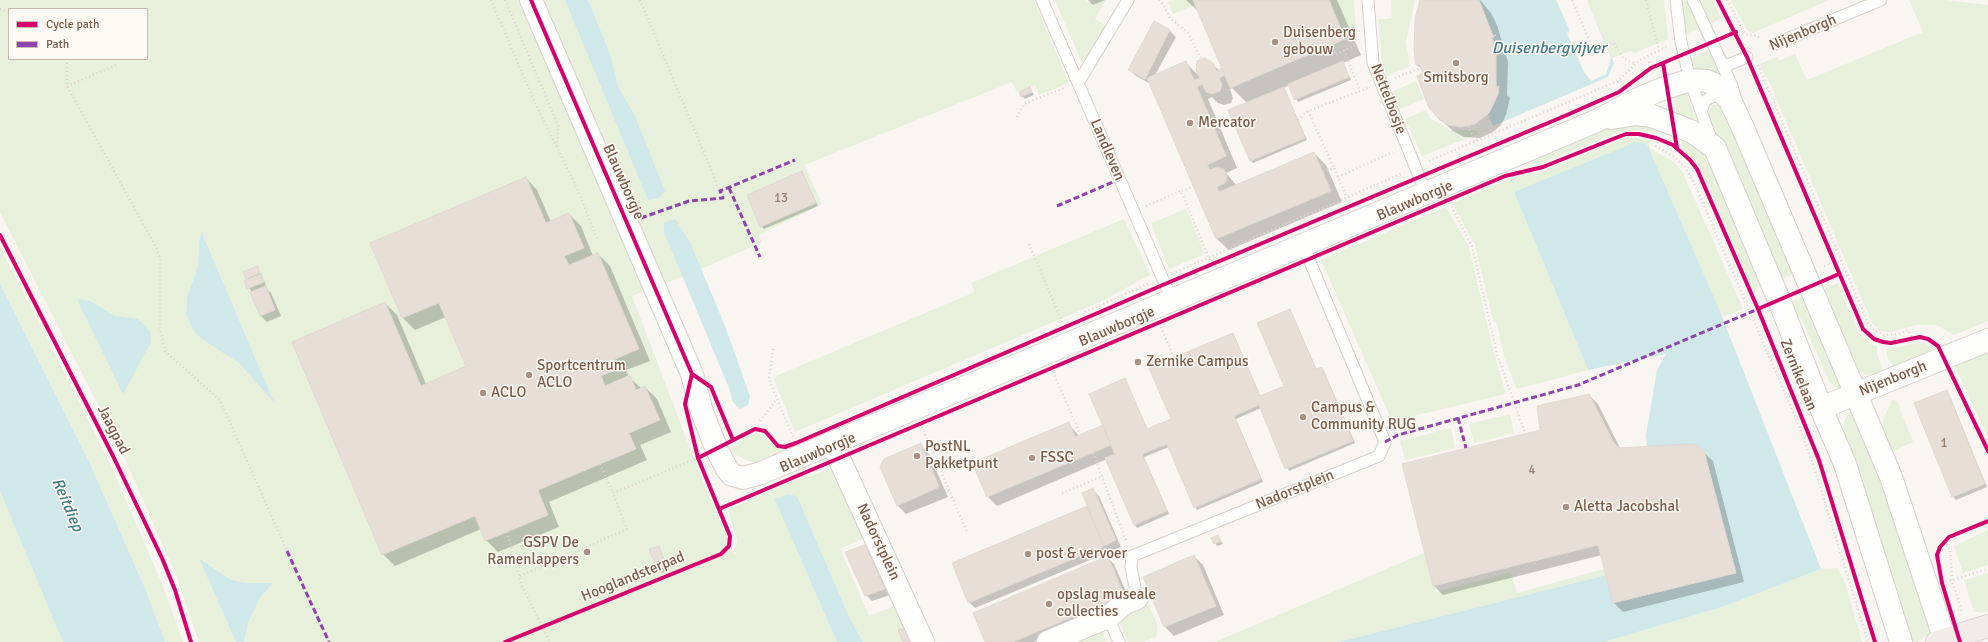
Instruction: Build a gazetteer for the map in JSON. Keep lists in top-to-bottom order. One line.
{"streets":{"street":["Nijenborgh","Blauwborgje","Zernikelaan","Nadorstplein"],"lane":["Nettelbosje","Landleven"],"cycle path":["Jaagpad","Hooglandsterpad"]},"crossings":[["Nijenborgh","Zernikelaan"],["Nettelbosje","Blauwborgje"],["Landleven","Blauwborgje"],["Blauwborgje","Zernikelaan"],["Blauwborgje","Nadorstplein"]],"water":["Duisenbergvijver","Reitdiep"],"places":["Duisenberg gebouw","Smitsborg","Mercator","Zernike Campus","Sportcentrum ACLO","ACLO","Campus & Community RUG","PostNL Pakketpunt","FSSC","Aletta Jacobshal","GSPV De Ramenlappers","post & vervoer","opslag museale collecties"],"house_numbers":["13","1","4"],"legend":["Cycle path","Path"]}
